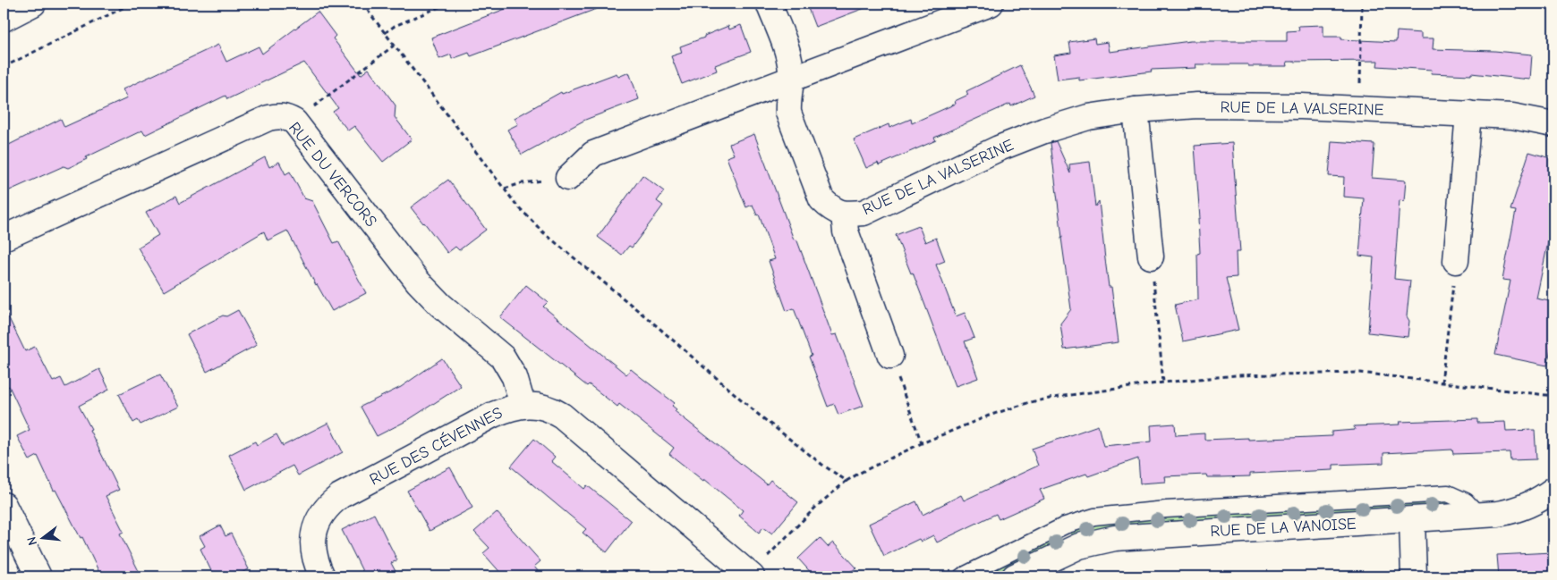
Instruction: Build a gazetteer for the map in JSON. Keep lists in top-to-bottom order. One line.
{"streets":{"street":["RUE DE LA VALSERINE","RUE DU VERCORS","RUE DES CÉVENNES","RUE DE LA VANOISE"]},"crossings":[["RUE DU VERCORS","RUE DES CÉVENNES"]],"north":"left"}
